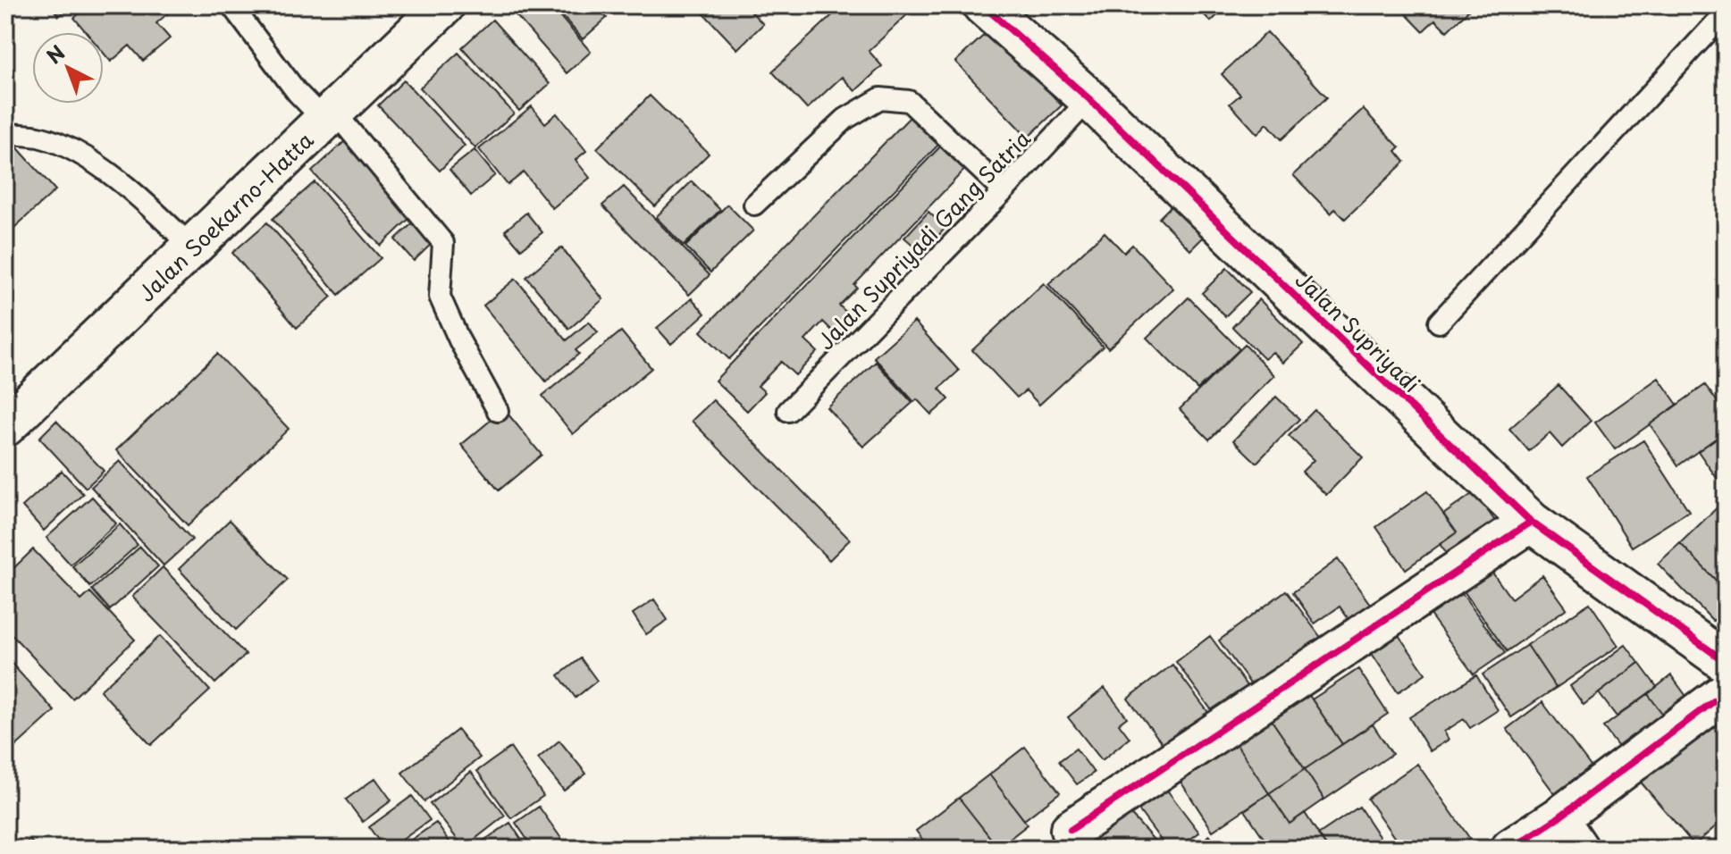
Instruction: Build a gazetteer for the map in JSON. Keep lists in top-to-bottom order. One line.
{"streets":{"street":["Jalan Soekarno-Hatta","Jalan Supriyadi"],"lane":["Jalan Supriyadi Gang Satria"]},"crossings":[["Jalan Supriyadi Gang Satria","Jalan Supriyadi"]],"north":"top left"}
